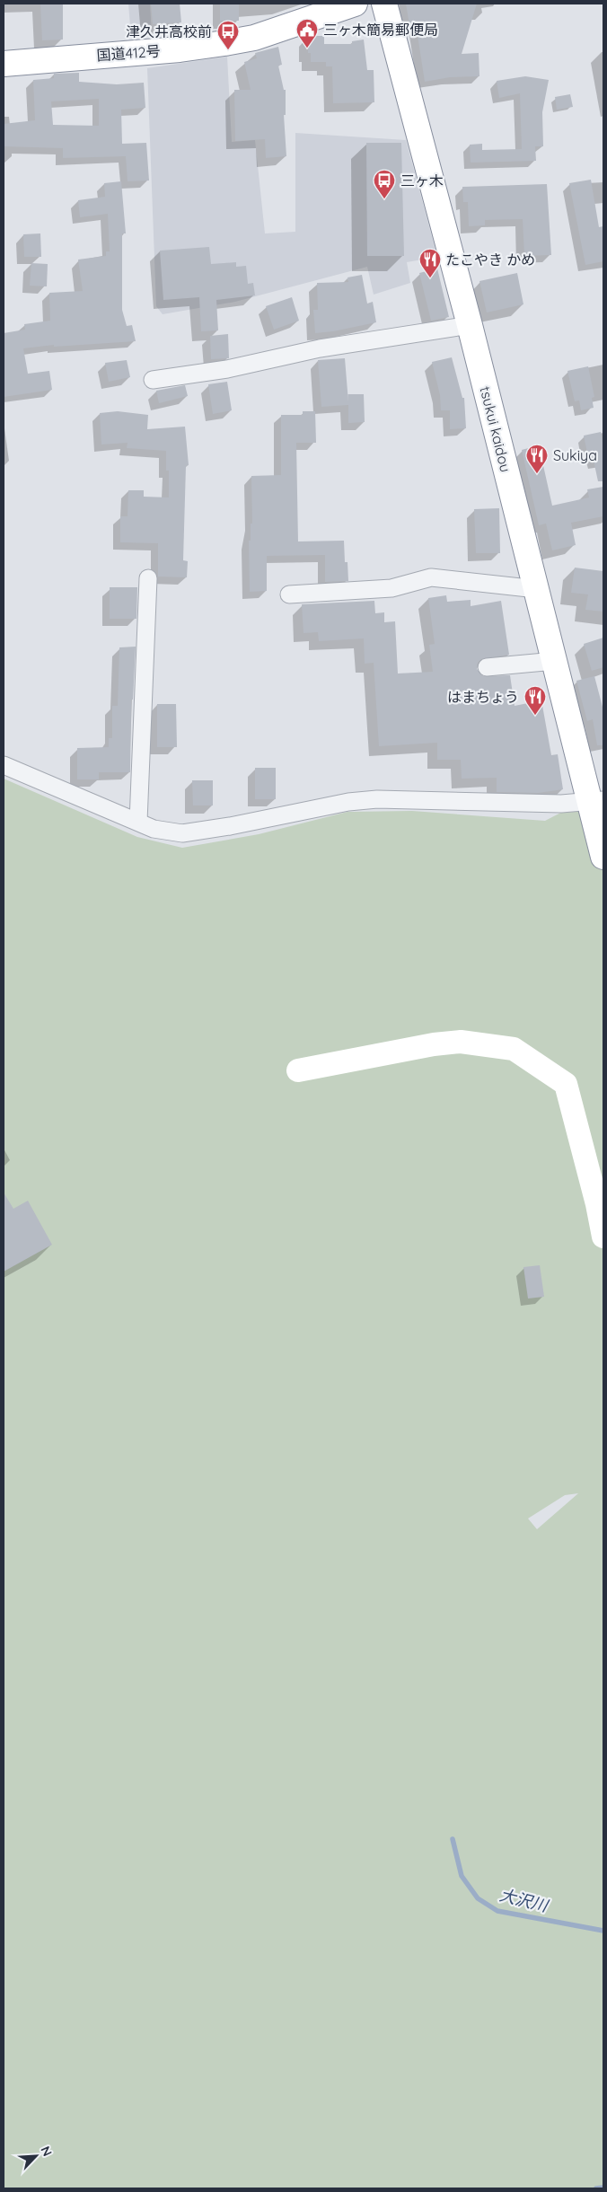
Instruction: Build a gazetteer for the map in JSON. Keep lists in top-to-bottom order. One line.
{"streets":{"highway":["国道412号","tsukui kaidou"]},"water":["大沢川"],"places":{"public building":["三ヶ木簡易郵便局"],"bus stop":["津久井高校前","三ヶ木"],"restaurant":["たこやき かめ","Sukiya","はまちょう"]},"north":"top right"}
